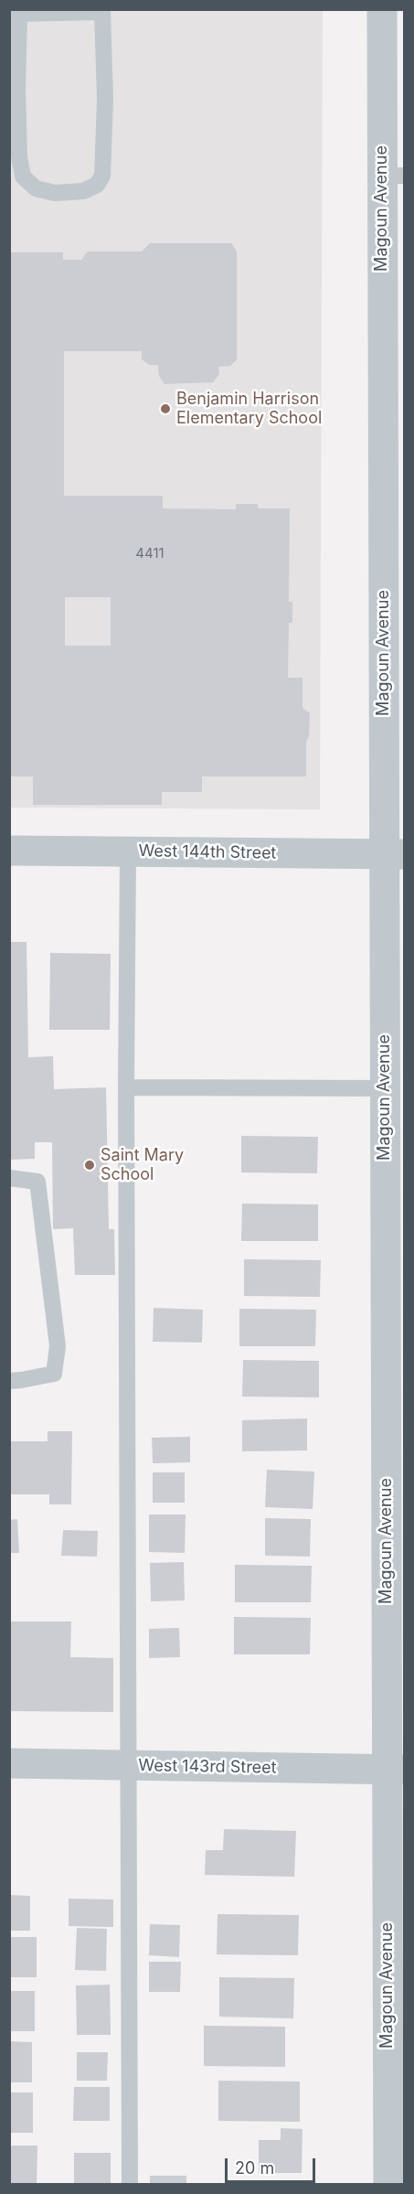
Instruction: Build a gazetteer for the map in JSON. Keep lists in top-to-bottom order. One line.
{"streets":{"street":["Magoun Avenue","West 144th Street","West 143rd Street"]},"crossings":[["Magoun Avenue","West 144th Street"],["Magoun Avenue","West 143rd Street"]],"places":["Benjamin Harrison Elementary School","Saint Mary School"],"house_numbers":["4411"],"scale_bar":"20 m"}
